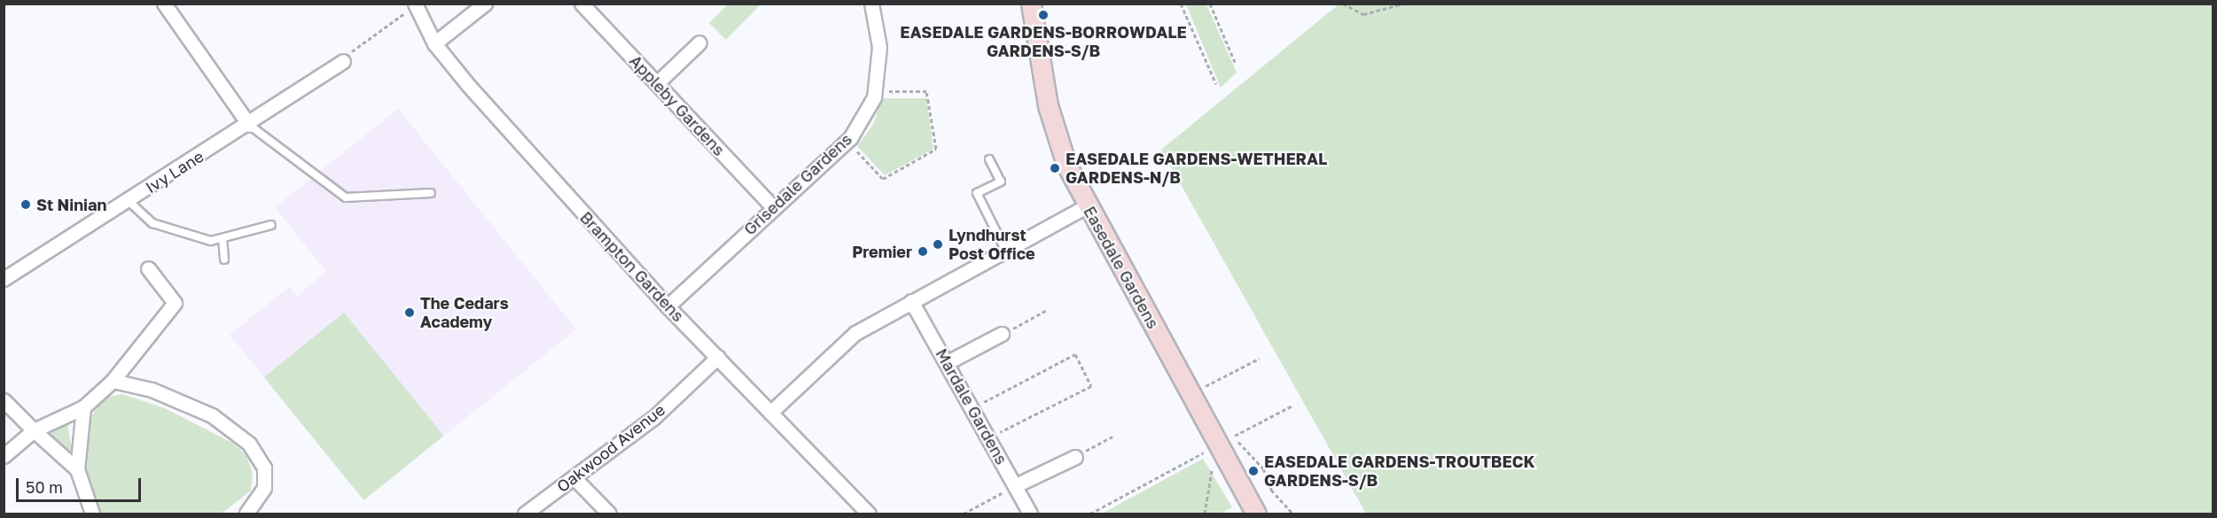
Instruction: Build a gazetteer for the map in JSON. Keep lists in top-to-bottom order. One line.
{"streets":{"street":["Appleby Gardens","Ivy Lane","Grisedale Gardens","Brampton Gardens","Easedale Gardens","Mardale Gardens","Oakwood Avenue"]},"crossings":[["Appleby Gardens","Grisedale Gardens"],["Grisedale Gardens","Brampton Gardens"],["Brampton Gardens","Oakwood Avenue"]],"places":["EASEDALE GARDENS-BORROWDALE GARDENS-S/B","EASEDALE GARDENS-WETHERAL GARDENS-N/B","St Ninian","Lyndhurst Post Office","Premier","The Cedars Academy","EASEDALE GARDENS-TROUTBECK GARDENS-S/B"],"scale_bar":"50 m"}
